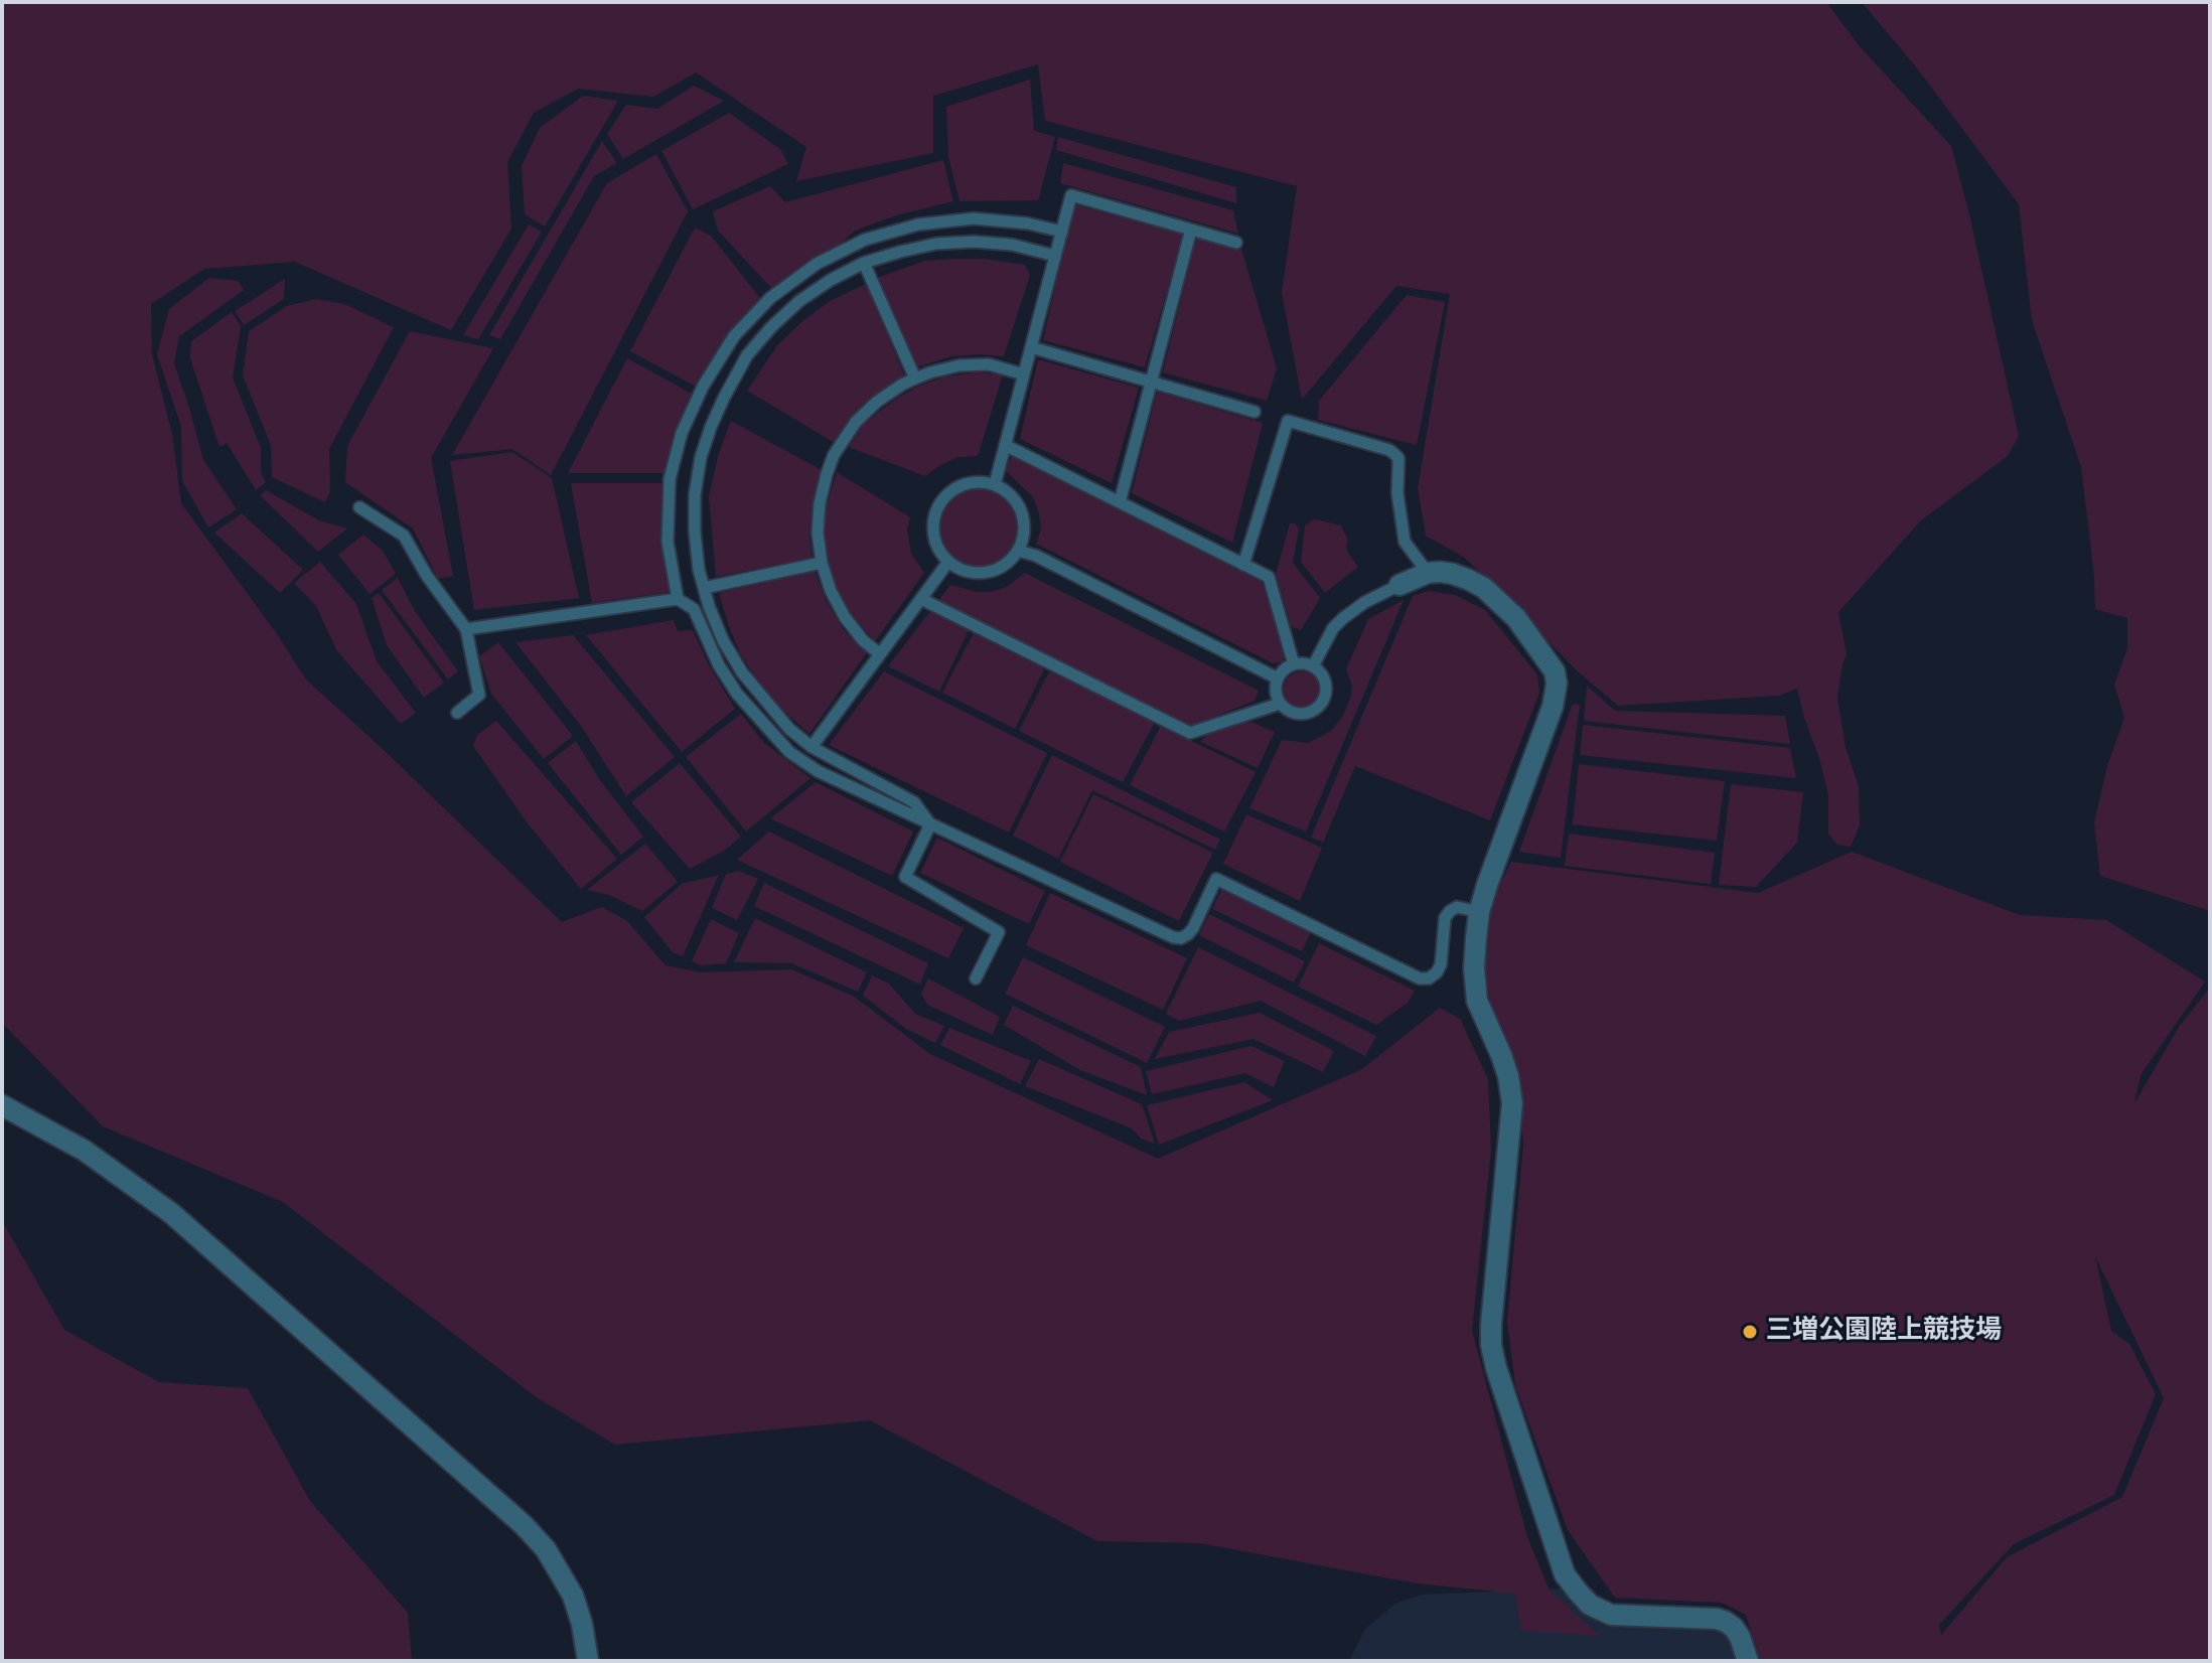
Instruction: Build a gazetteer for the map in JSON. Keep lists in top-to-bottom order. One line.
{"places":["三増公園陸上競技場"]}
